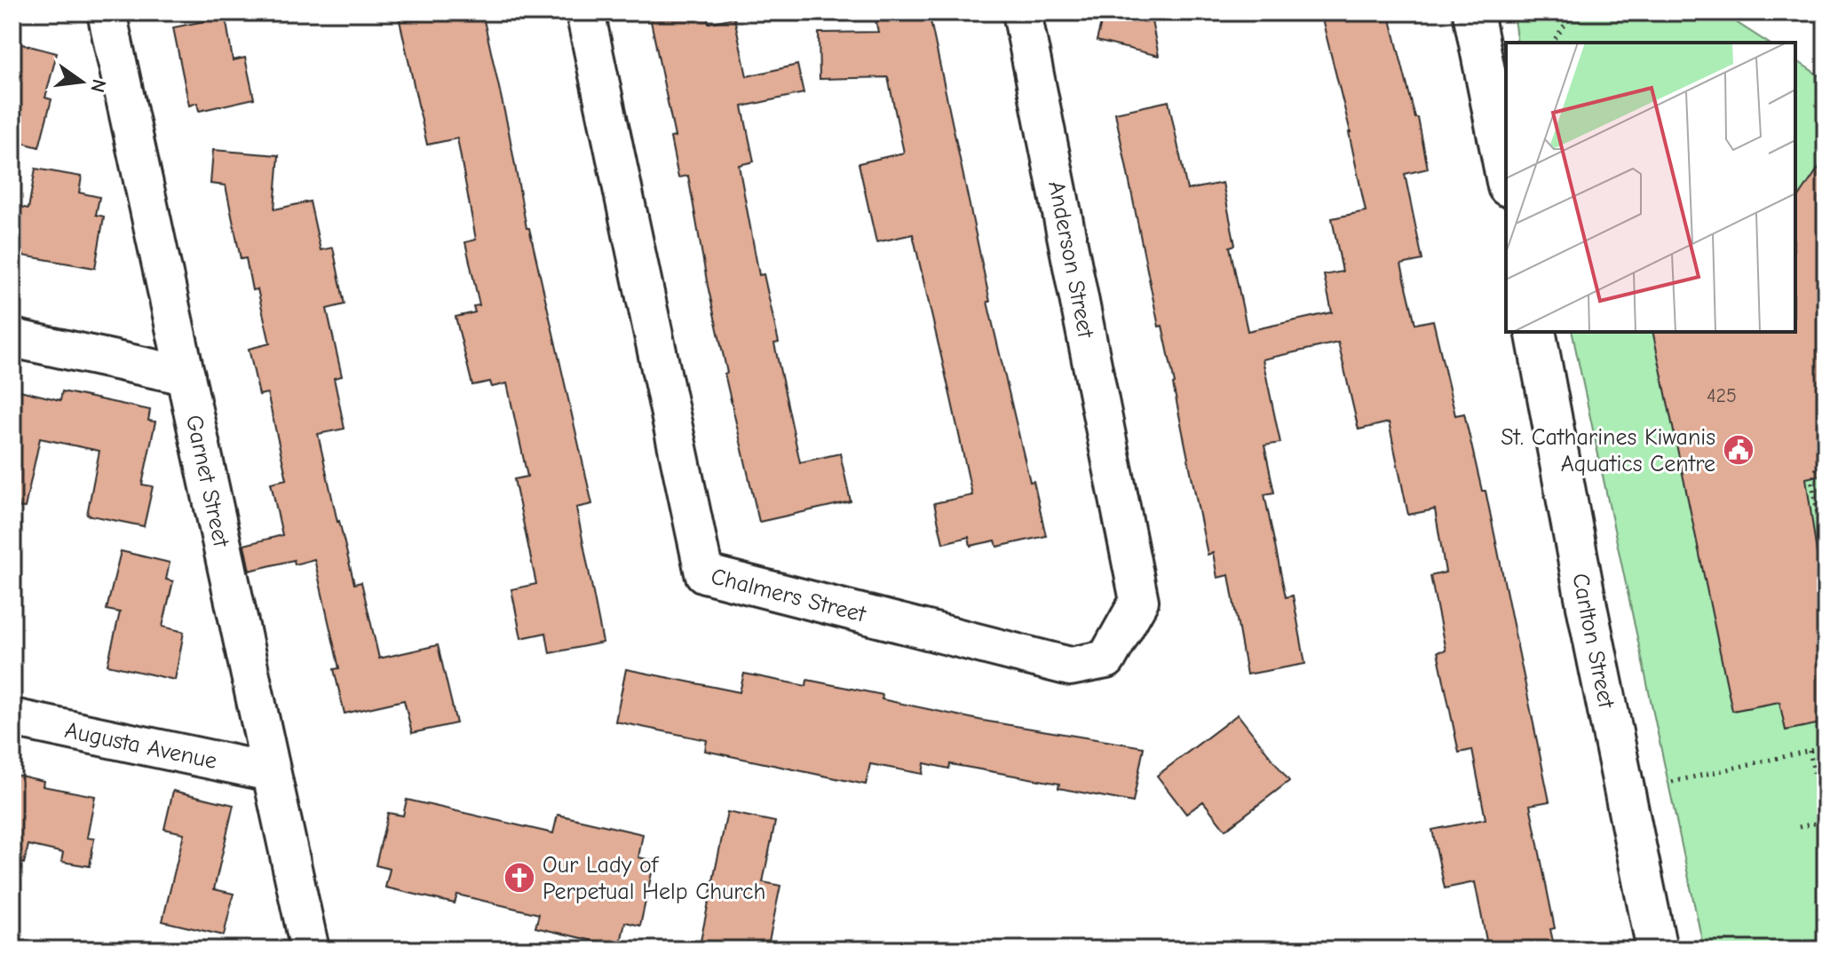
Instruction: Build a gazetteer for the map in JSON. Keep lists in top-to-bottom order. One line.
{"streets":{"main road":["Carlton Street"],"street":["Anderson Street","Garnet Street","Chalmers Street","Augusta Avenue"]},"crossings":[["Anderson Street","Chalmers Street"],["Garnet Street","Augusta Avenue"]],"places":{"public building":["St. Catharines Kiwanis Aquatics Centre"],"church":["Our Lady of Perpetual Help Church"]},"house_numbers":["425"],"north":"right"}
